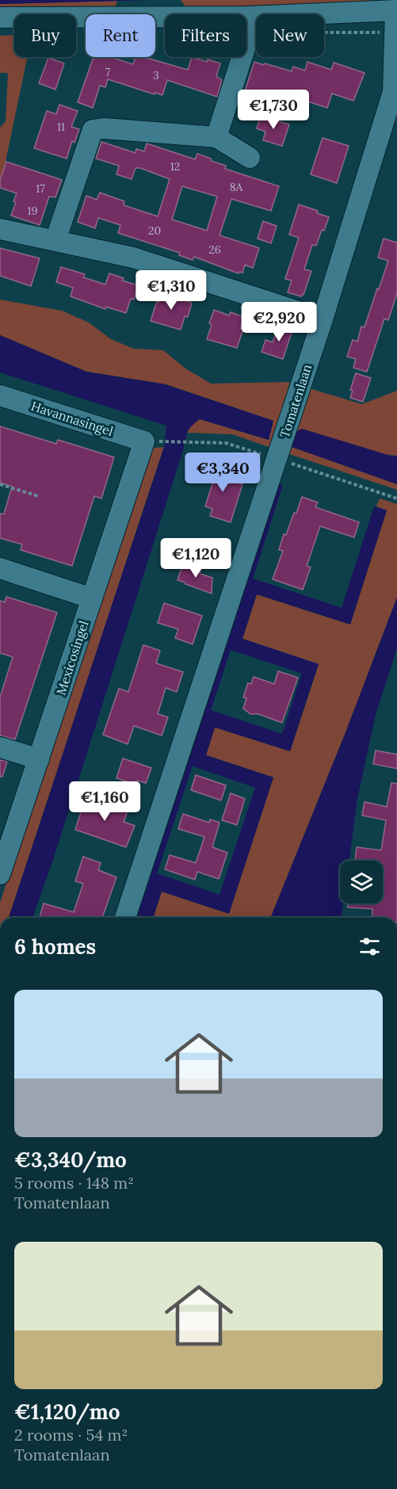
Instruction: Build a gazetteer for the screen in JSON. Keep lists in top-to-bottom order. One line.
{"streets":{"street":["Tomatenlaan","Havannasingel","Mexicosingel"]},"crossings":[["Havannasingel","Mexicosingel"]],"house_numbers":["7","3","11","12","8A","17","19","20","26"],"page":{"chip":["Buy","Rent","Filters","New"],"price":["€1,730","€1,310","€2,920","€3,340","€1,120","€1,160"],"heading":"6 homes","list":[{"name":"€3,340/mo","note":"5 rooms · 148 m² · Tomatenlaan"},{"name":"€1,120/mo","note":"2 rooms · 54 m² · Tomatenlaan"}]}}
